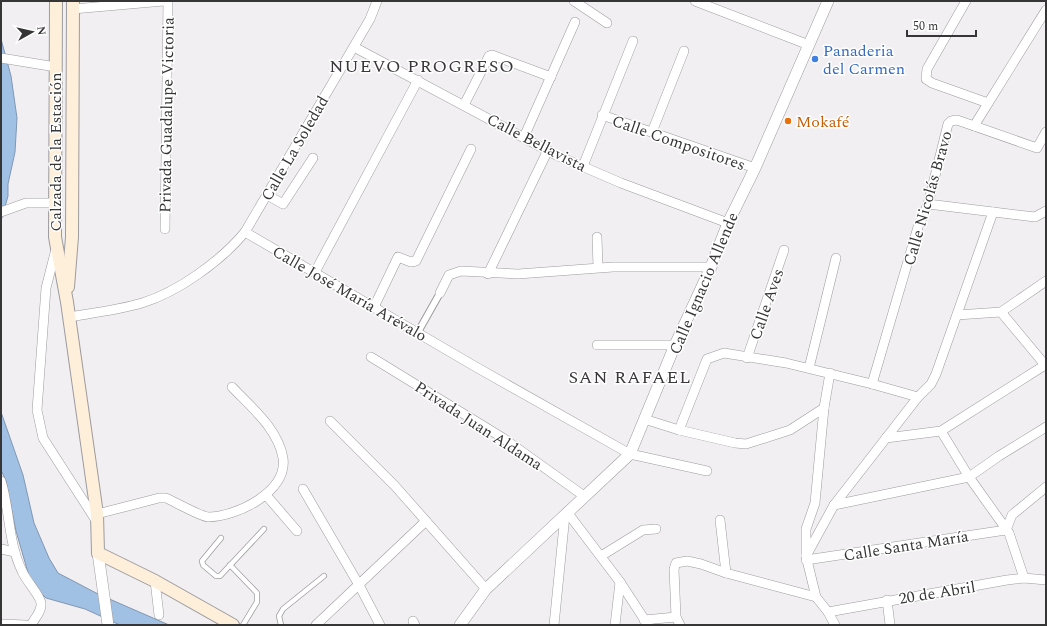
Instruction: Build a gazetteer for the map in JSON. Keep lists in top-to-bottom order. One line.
{"streets":{"main road":["Calzada de la Estación"],"street":["Privada Guadalupe Victoria","Calle Bellavista","Calle Compositores","Calle La Soledad","Calle Nicolás Bravo","Calle Ignacio Allende","Calle José María Arévalo","Calle Aves","Privada Juan Aldama","Calle Santa María","20 de Abril"]},"crossings":[["Calle Bellavista","Calle La Soledad"],["Calle Bellavista","Calle Ignacio Allende"],["Calle Compositores","Calle Ignacio Allende"],["Calle La Soledad","Calle José María Arévalo"],["Calle Ignacio Allende","Calle José María Arévalo"],["Calle Ignacio Allende","Privada Juan Aldama"]],"districts":["NUEVO PROGRESO","SAN RAFAEL"],"places":["Panaderia del Carmen","Mokafé"],"scale_bar":"50 m","north":"right"}
